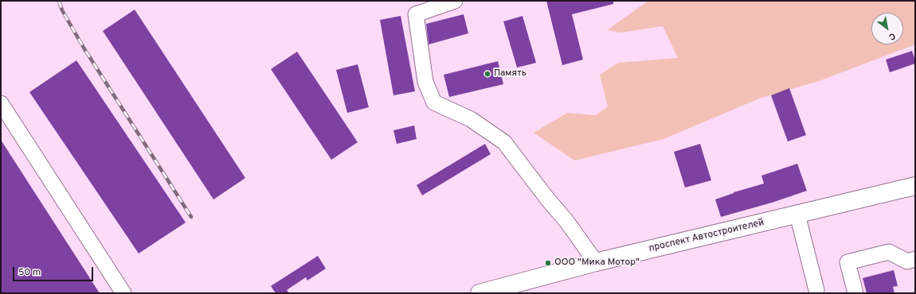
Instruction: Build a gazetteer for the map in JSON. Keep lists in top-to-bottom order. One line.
{"streets":{"main road":["проспект Автостроителей"]},"places":["Память","ООО \"Мика Мотор\""],"scale_bar":"50 m","north":"bottom right"}
